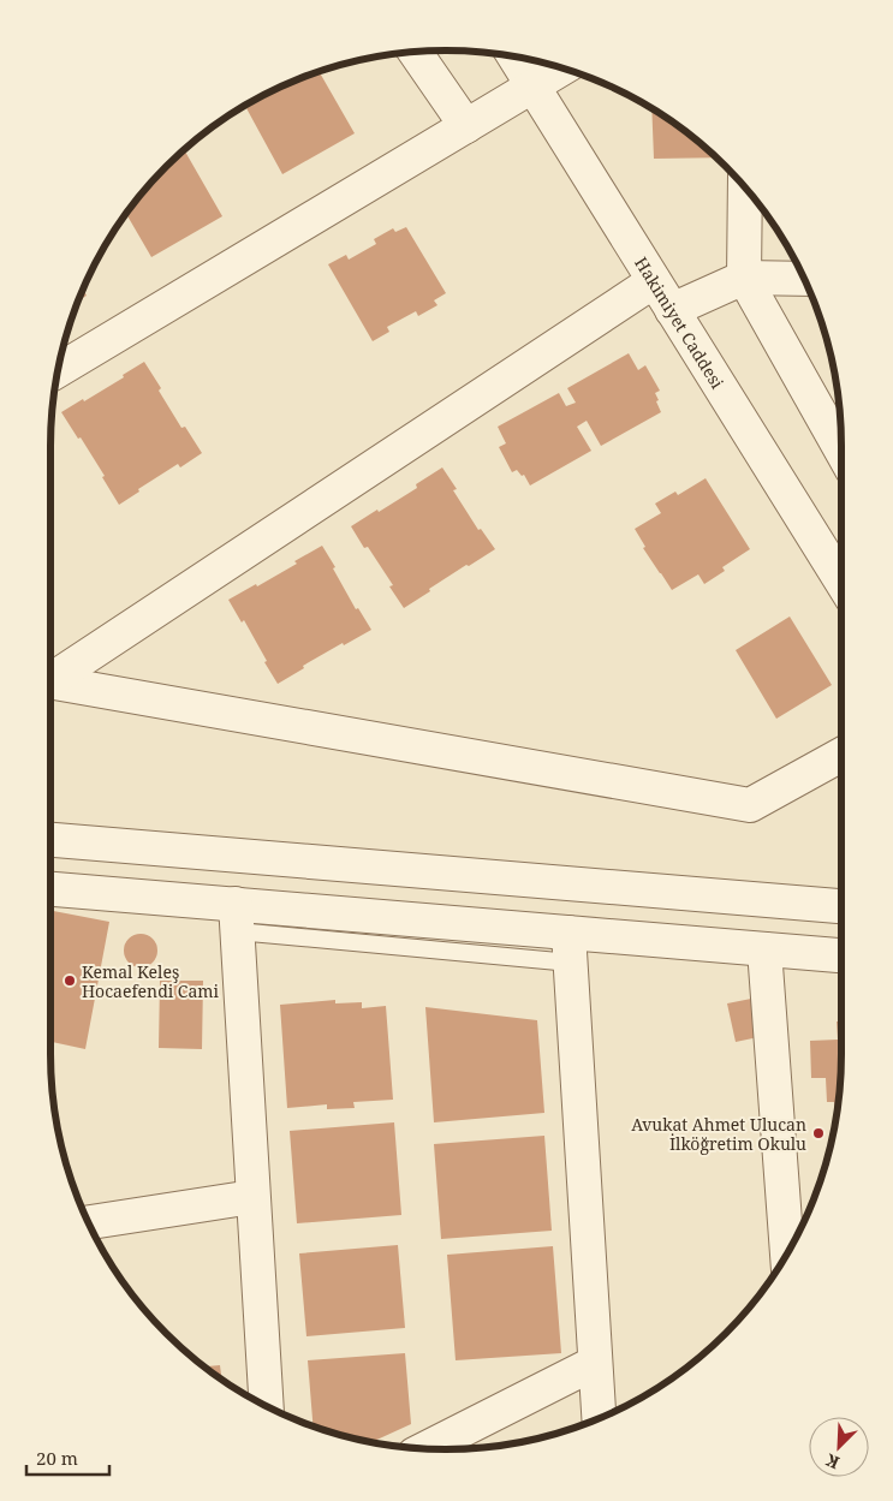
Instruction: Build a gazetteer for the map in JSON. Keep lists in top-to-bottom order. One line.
{"streets":{"street":["Hakimiyet Caddesi"]},"places":["Kemal Keleş Hocaefendi Cami","Avukat Ahmet Ulucan İlköğretim Okulu"],"scale_bar":"20 m","north":"bottom left"}
